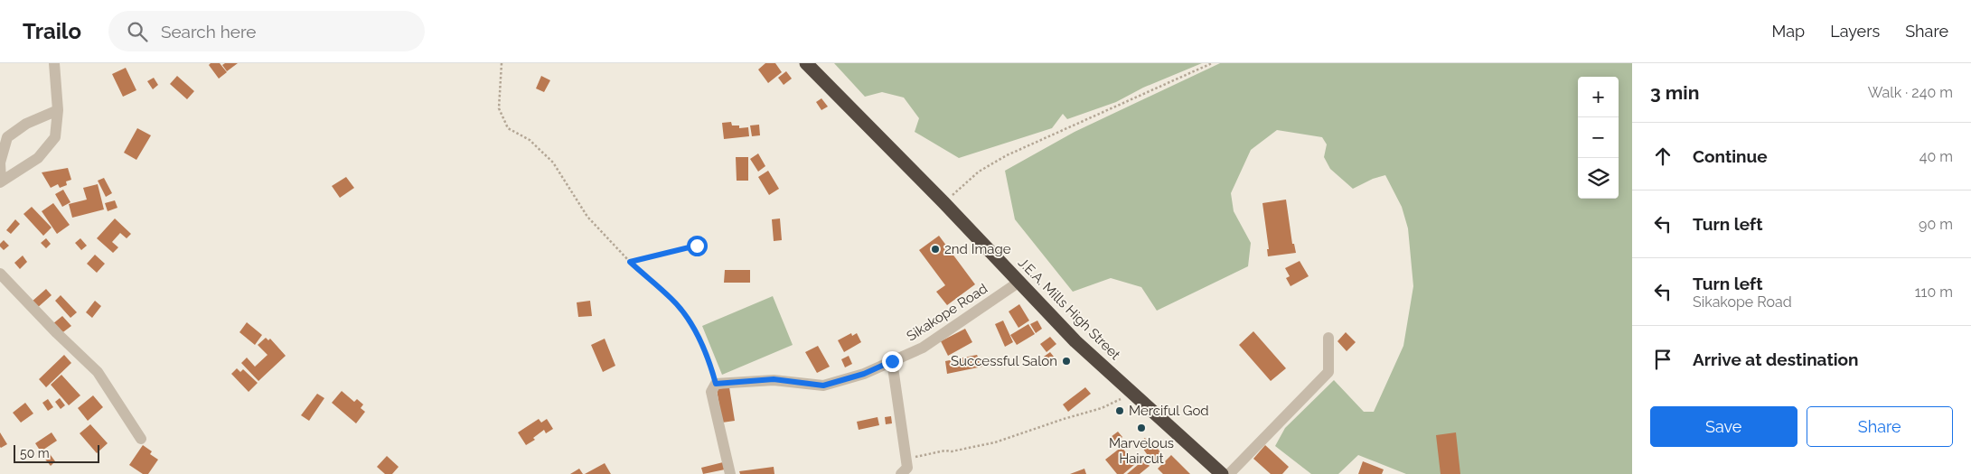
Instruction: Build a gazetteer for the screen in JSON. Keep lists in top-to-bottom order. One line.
{"streets":{"highway":["J.E.A. Mills High Street"],"street":["Sikakope Road"]},"crossings":[["J.E.A. Mills High Street","Sikakope Road"]],"places":["2nd Image","Successful Salon","Merciful God","Marvelous Haircut"],"scale_bar":"50 m","page":{"header":"Trailo","search":"Search here","nav":["Map","Layers","Share"],"heading":["3 min","Walk · 240 m"],"map_buttons":["+","−"],"list":[["Continue","40 m"],["Turn left","90 m"],["Turn left","Sikakope Road","110 m"],"Arrive at destination"],"buttons":["Save","Share"],"scale":"50 m"}}
